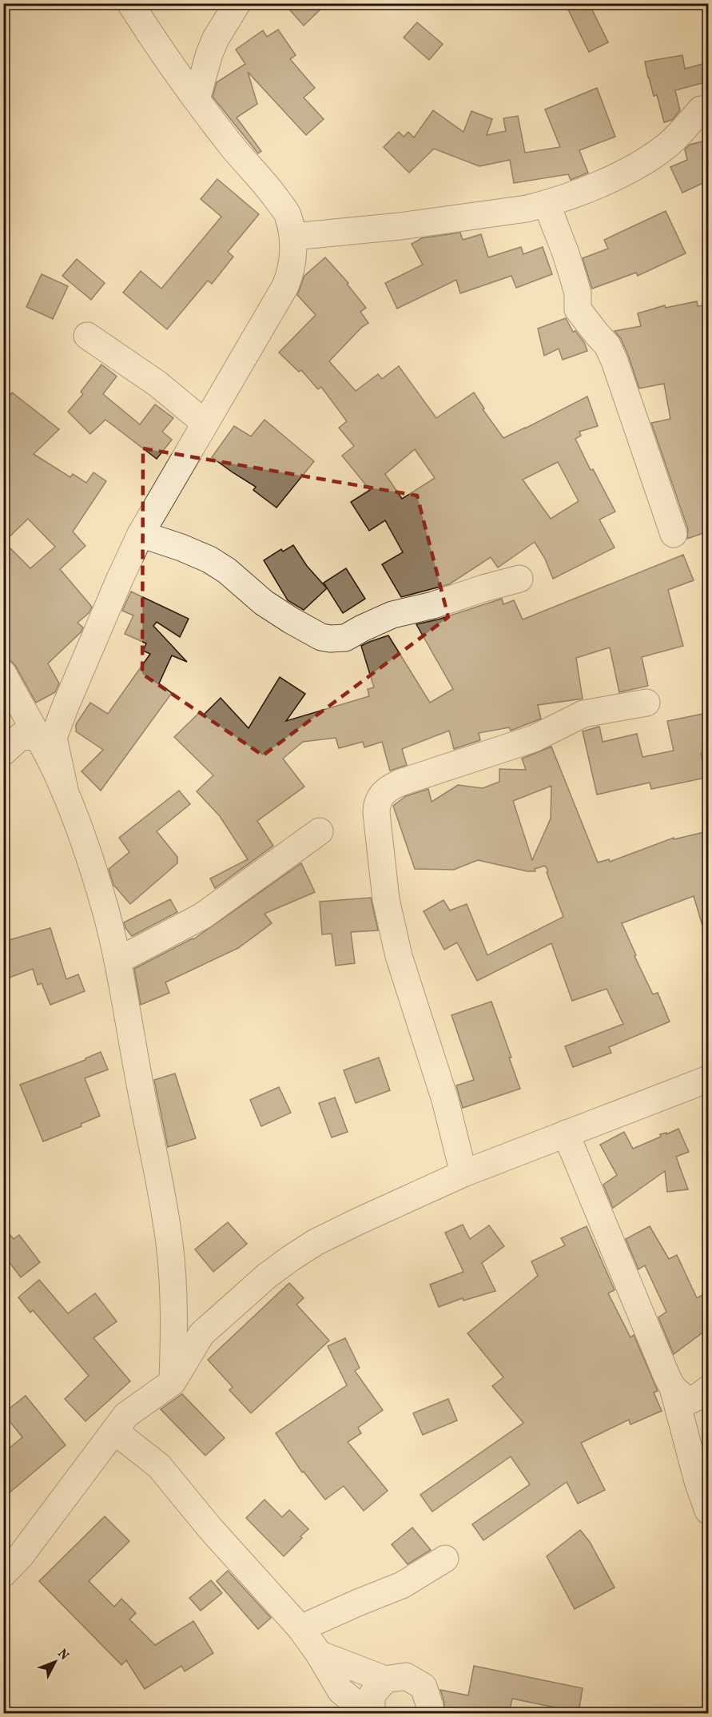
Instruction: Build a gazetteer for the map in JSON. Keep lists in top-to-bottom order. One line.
{"north":"top right"}
